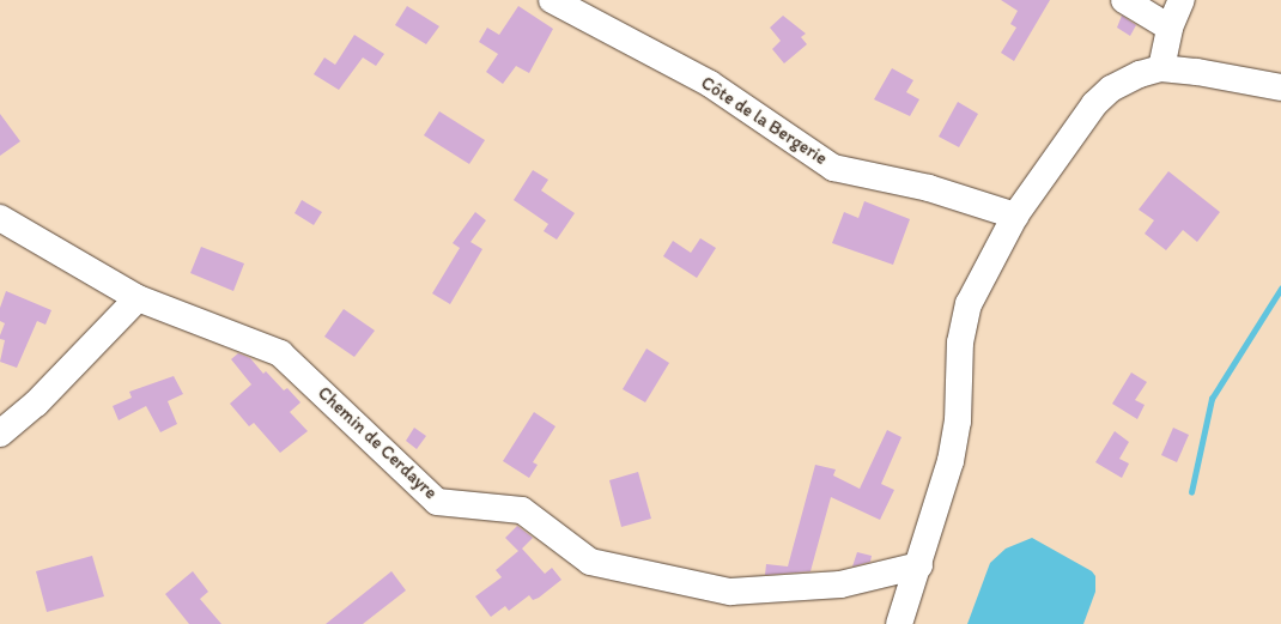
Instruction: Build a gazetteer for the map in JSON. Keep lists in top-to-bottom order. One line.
{"streets":{"street":["Côte de la Bergerie","Chemin de Cerdayre"]}}
